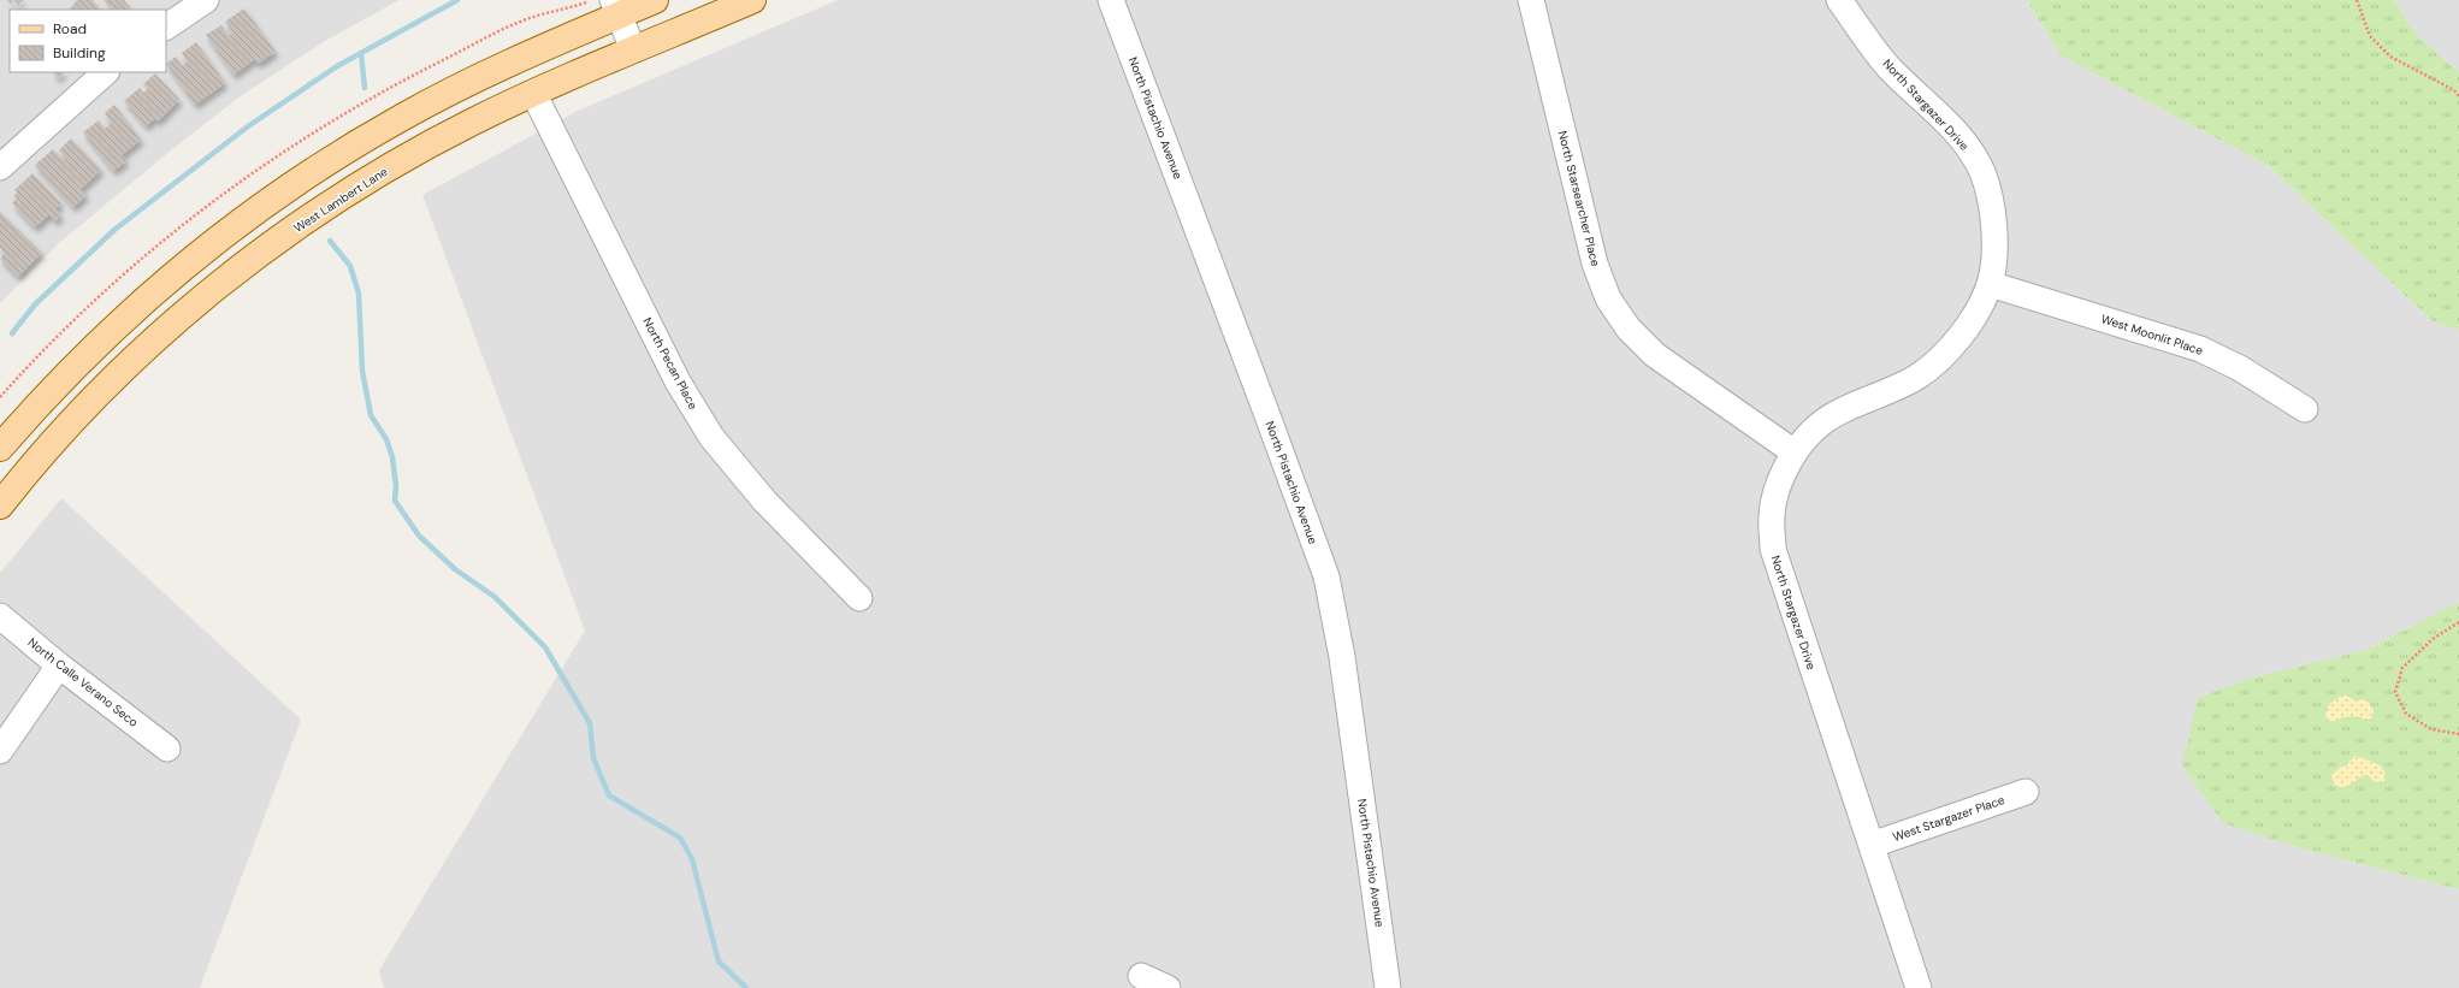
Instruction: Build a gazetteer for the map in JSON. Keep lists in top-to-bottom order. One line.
{"streets":{"main road":["West Lambert Lane"],"street":["North Stargazer Drive","North Pistachio Avenue","North Starsearcher Place","West Moonlit Place","North Pecan Place","North Calle Verano Seco","West Stargazer Place"]},"crossings":[["North Stargazer Drive","North Starsearcher Place"],["North Stargazer Drive","West Moonlit Place"],["North Stargazer Drive","West Stargazer Place"],["West Lambert Lane","North Pecan Place"]],"legend":["Road","Building"]}
